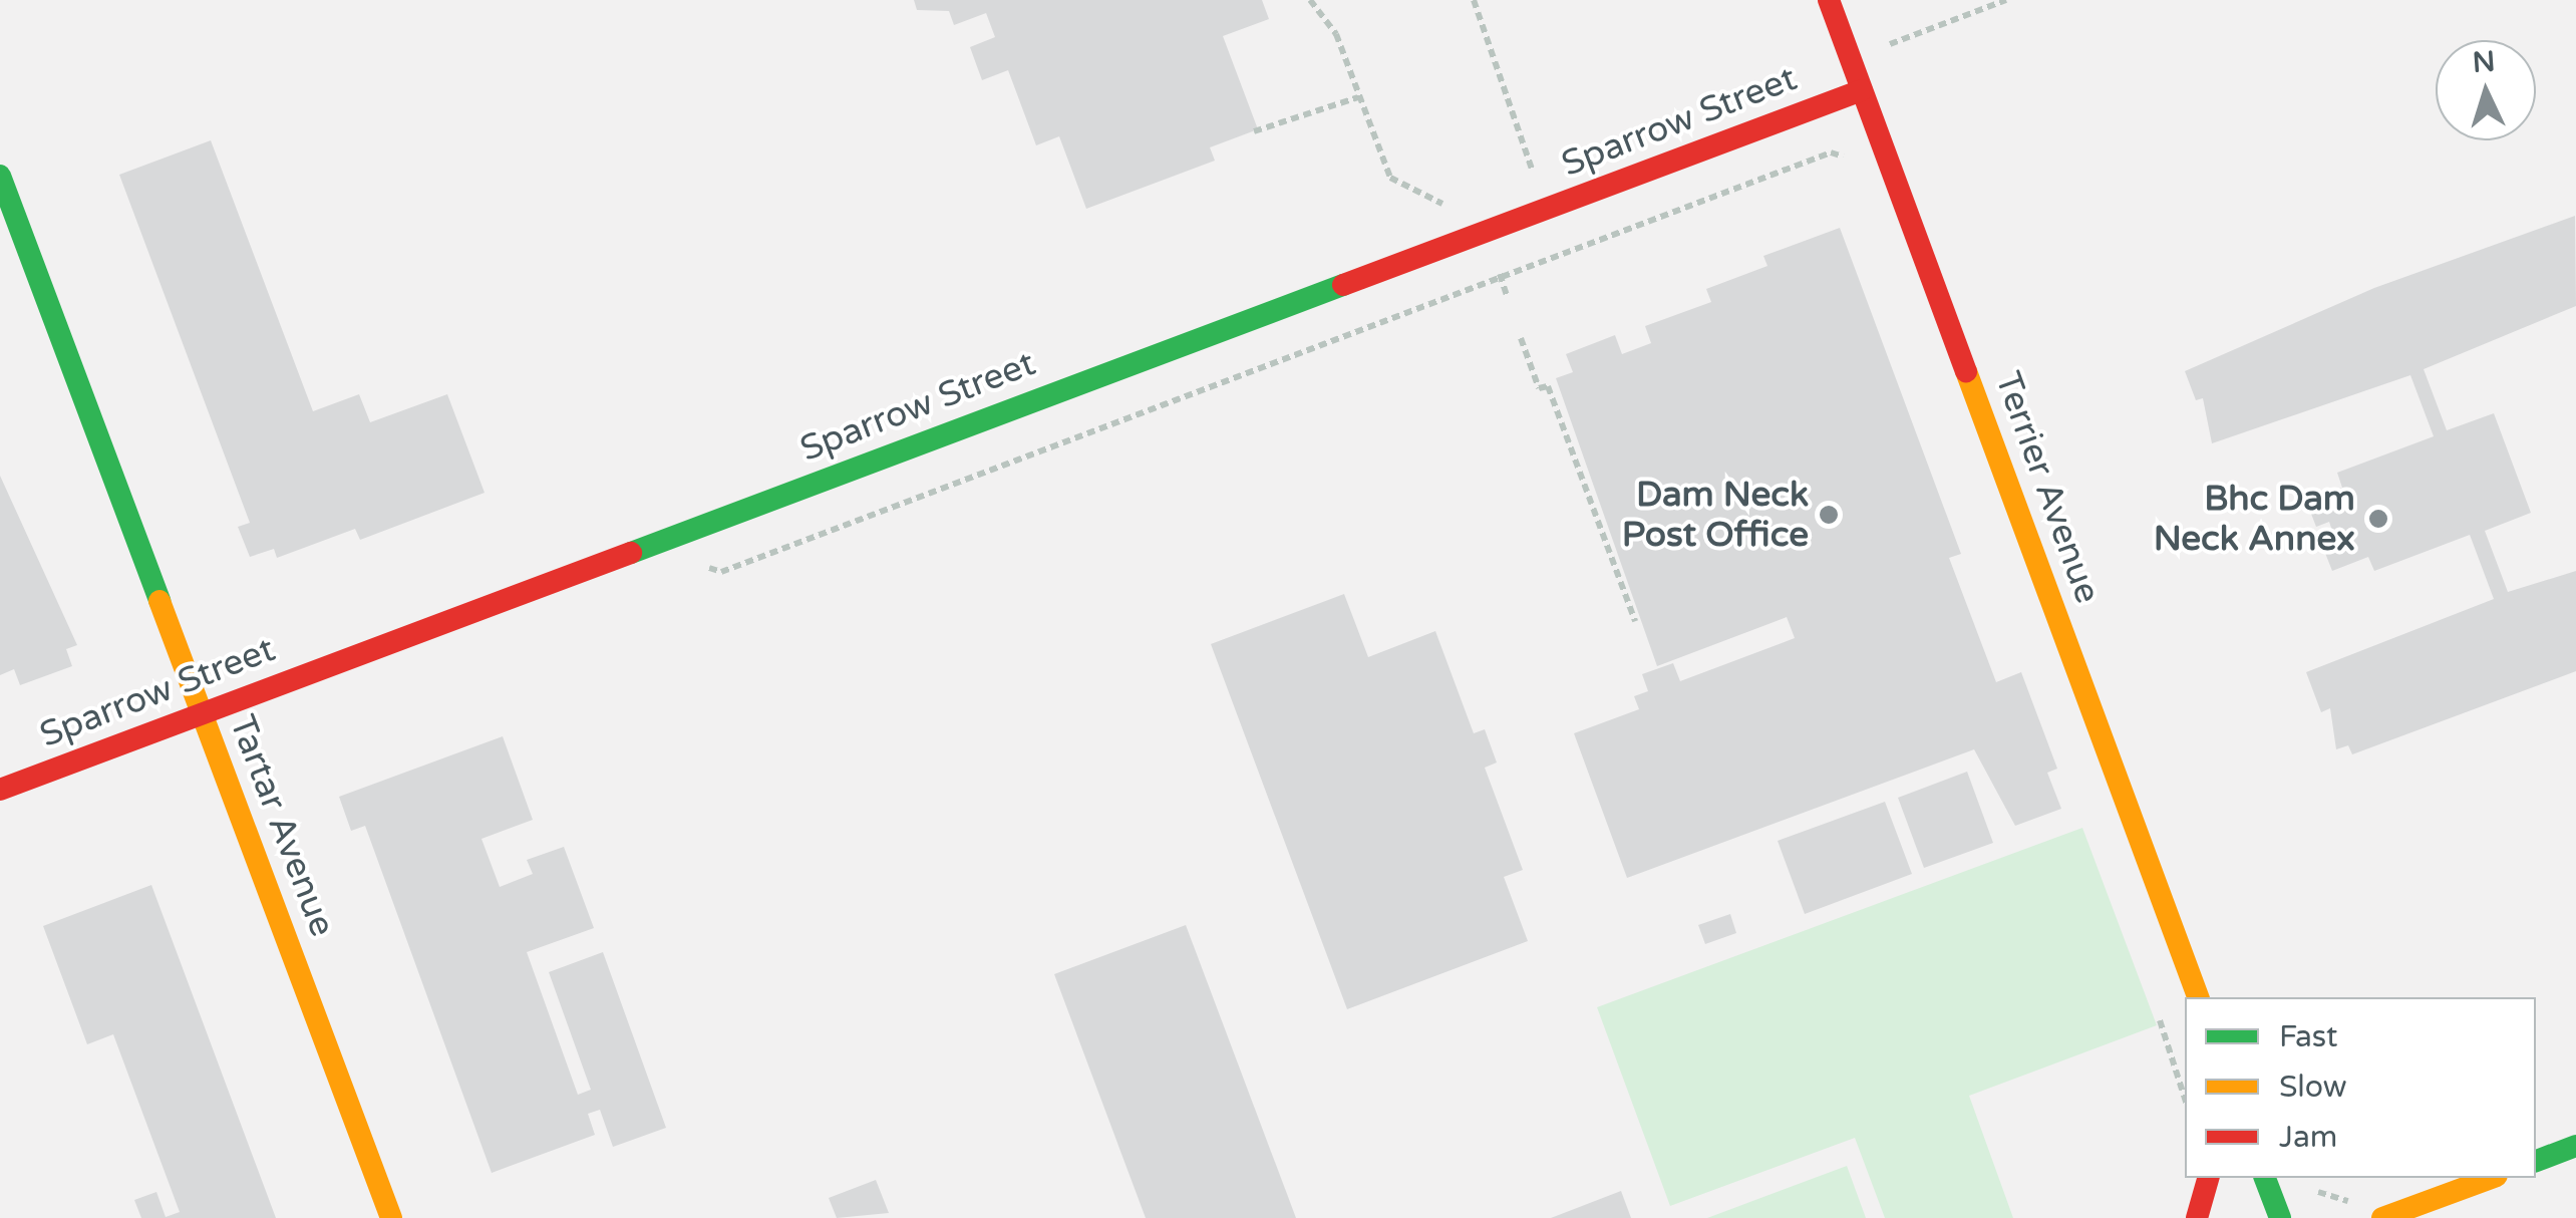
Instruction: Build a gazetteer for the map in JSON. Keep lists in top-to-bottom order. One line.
{"streets":{"street":["Sparrow Street","Terrier Avenue","Tartar Avenue"]},"crossings":[["Sparrow Street","Terrier Avenue"],["Sparrow Street","Tartar Avenue"]],"places":["Dam Neck Post Office","Bhc Dam Neck Annex"],"legend":["Fast","Slow","Jam"],"north":"top"}
